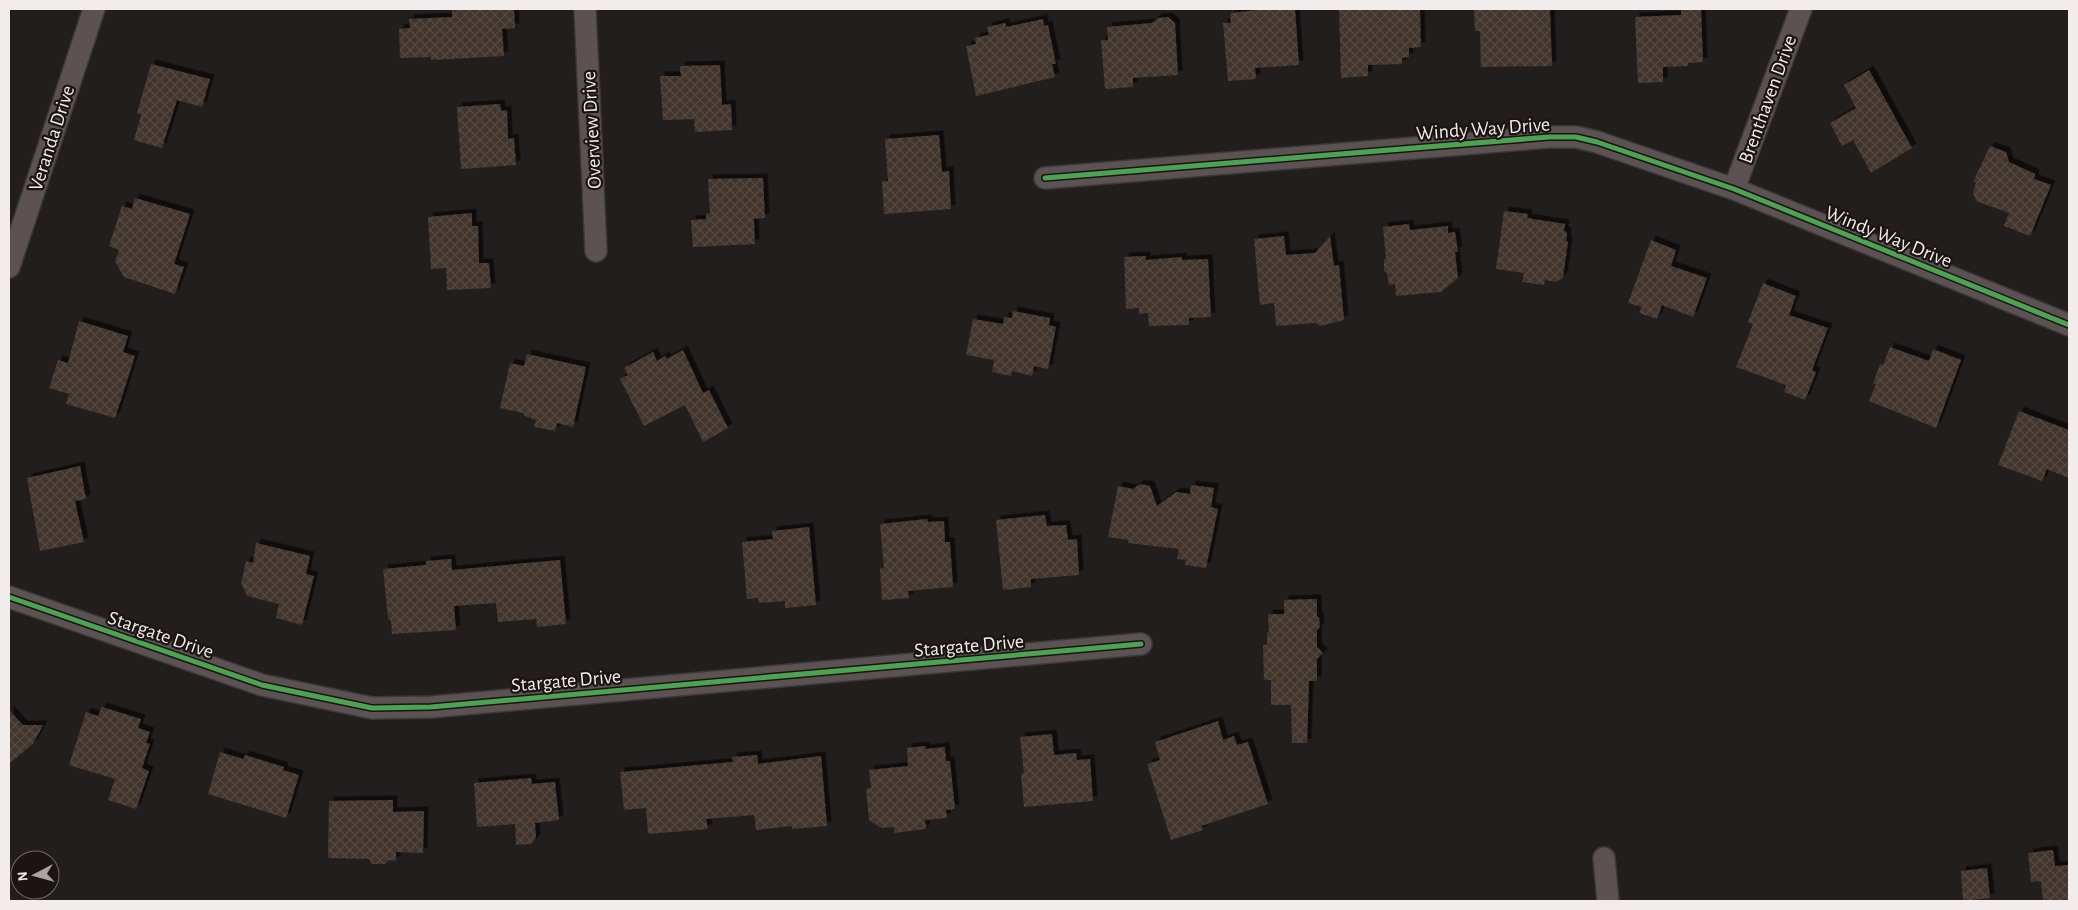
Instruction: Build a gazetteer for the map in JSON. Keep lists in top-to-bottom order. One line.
{"streets":{"street":["Brenthaven Drive","Windy Way Drive","Overview Drive","Veranda Drive","Stargate Drive"]},"crossings":[["Brenthaven Drive","Windy Way Drive"]],"north":"left"}
